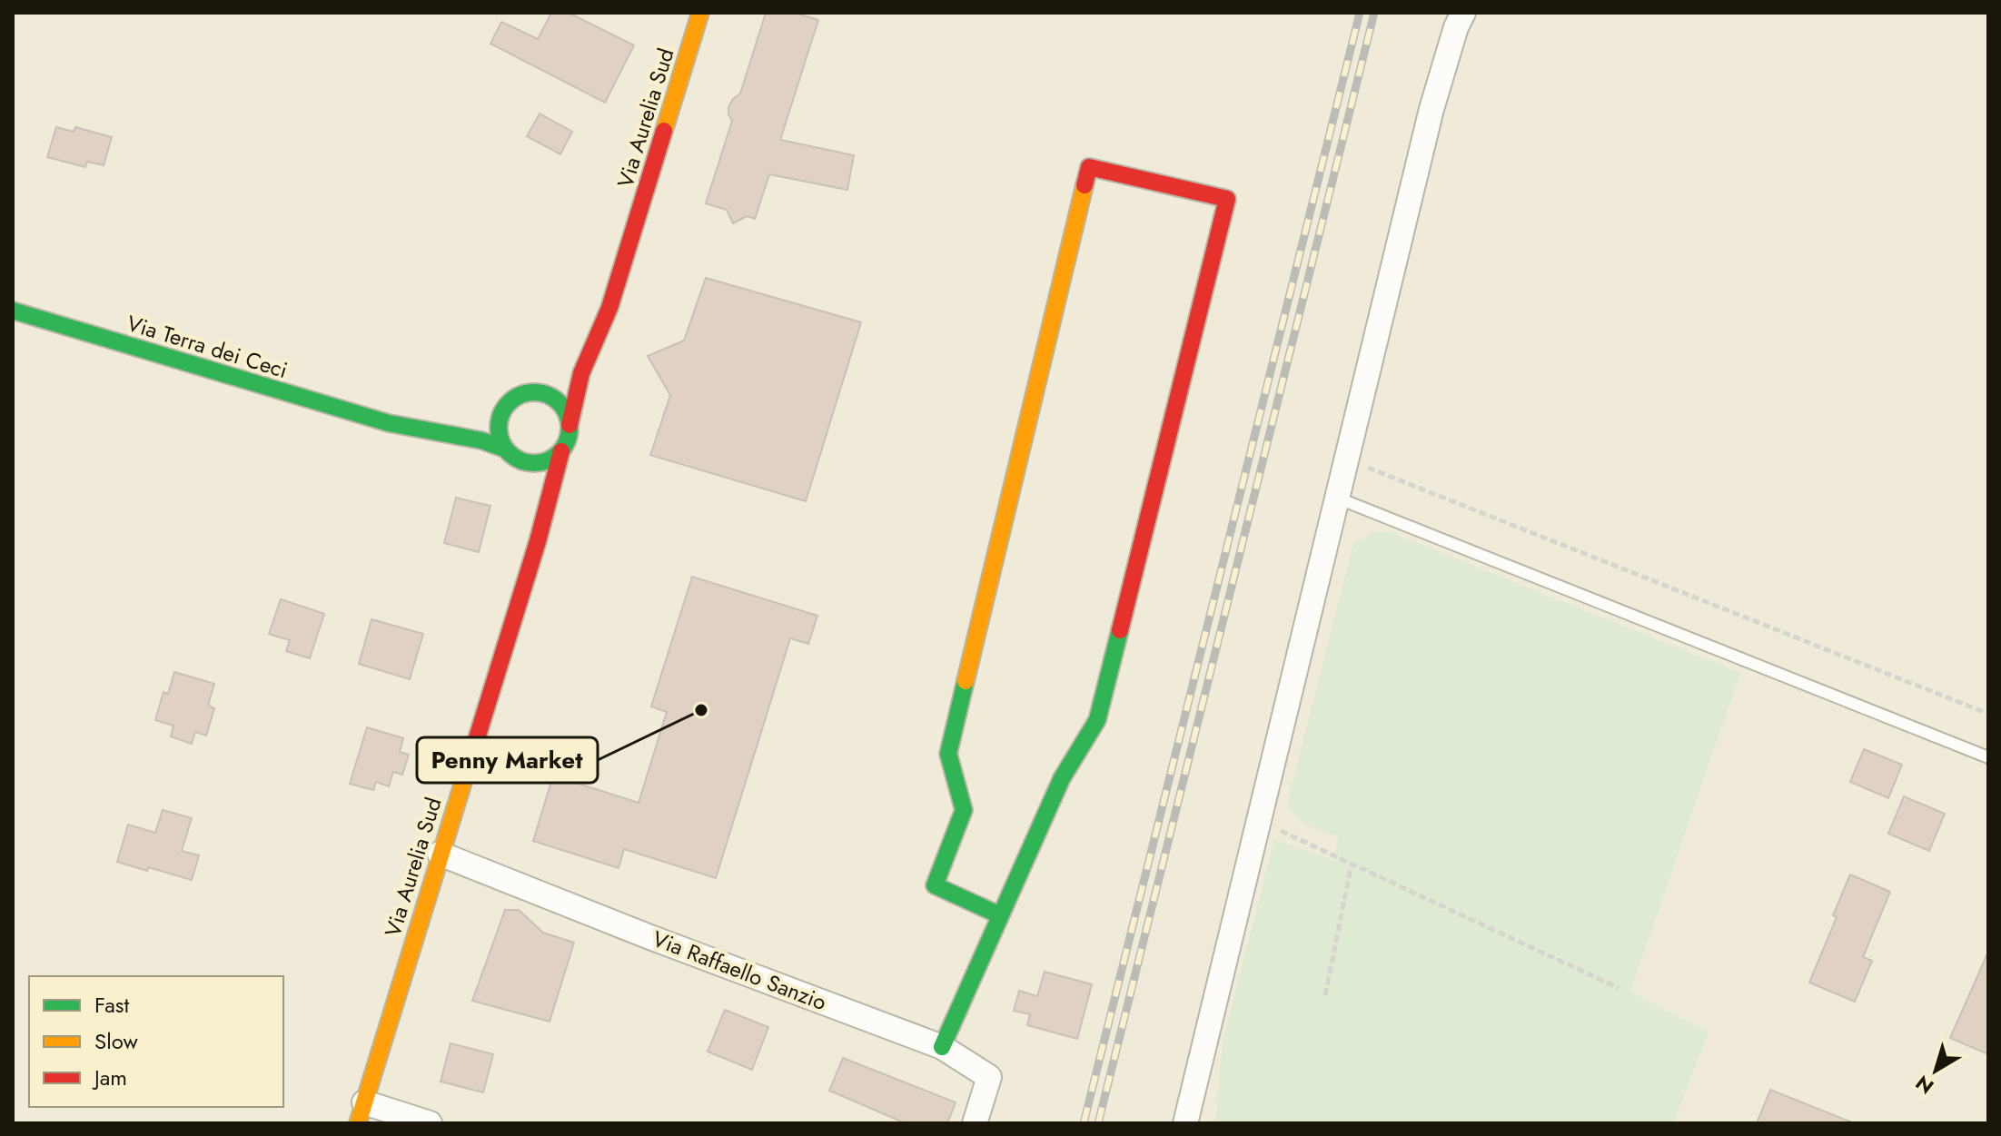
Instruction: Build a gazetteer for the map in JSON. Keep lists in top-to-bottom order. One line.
{"streets":{"street":["Via Aurelia Sud","Via Terra dei Ceci","Via Raffaello Sanzio"]},"crossings":[["Via Aurelia Sud","Via Raffaello Sanzio"]],"places":["Penny Market"],"legend":["Fast","Slow","Jam"],"north":"bottom left"}
